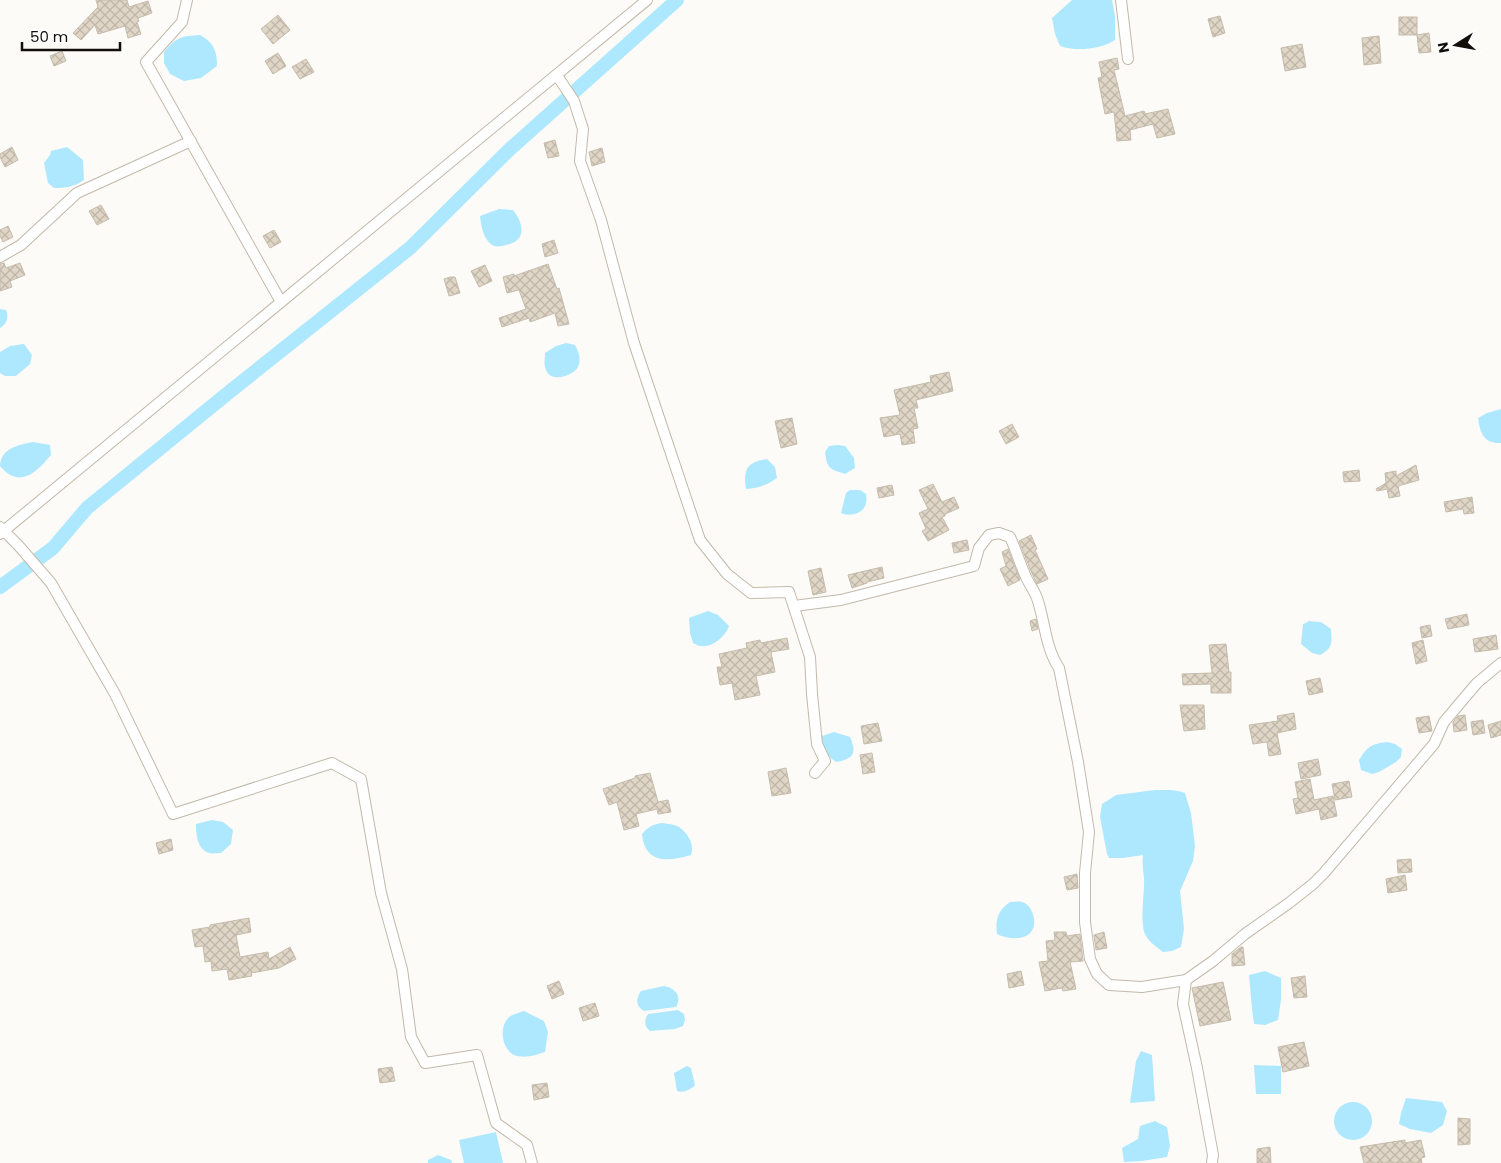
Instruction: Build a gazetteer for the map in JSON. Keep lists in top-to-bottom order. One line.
{"scale_bar":"50 m","north":"left"}
